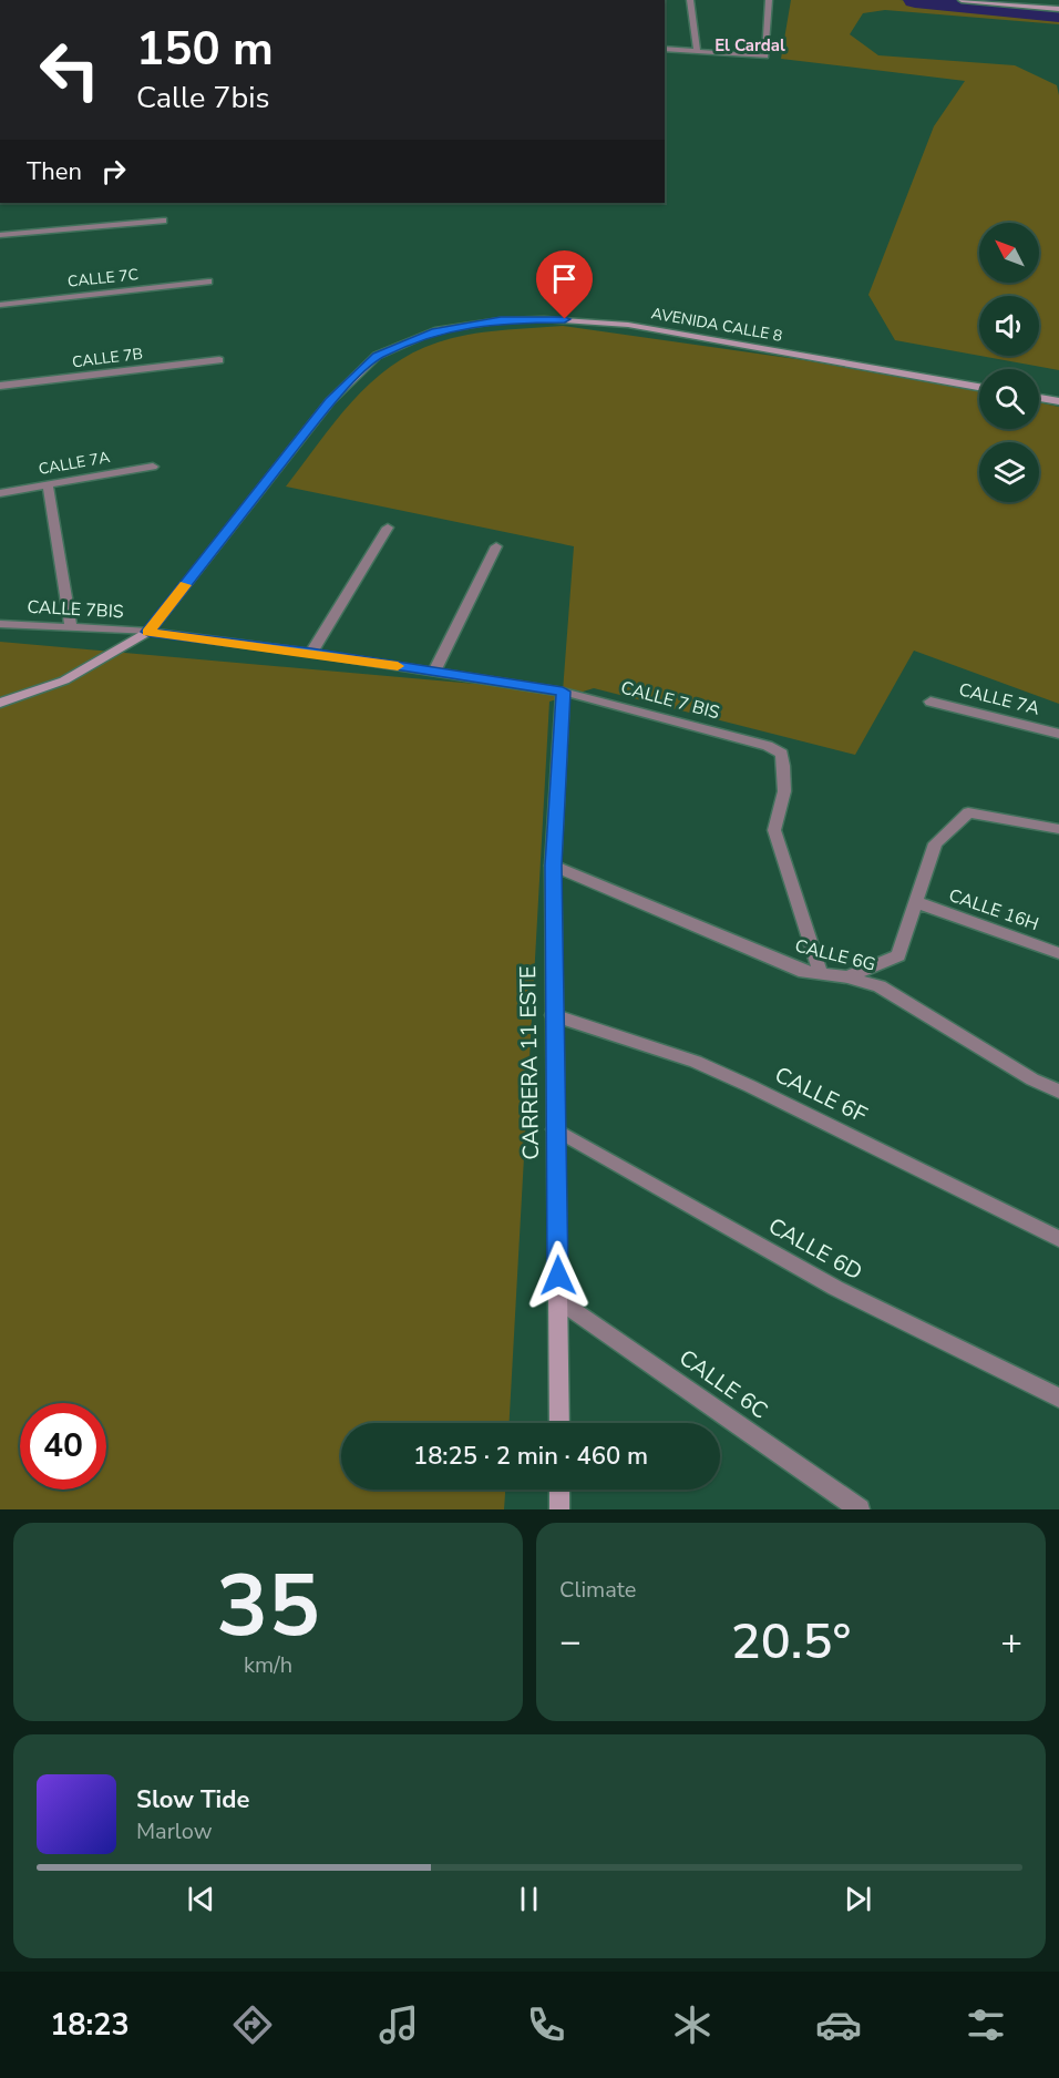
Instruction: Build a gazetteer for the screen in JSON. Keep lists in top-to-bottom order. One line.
{"streets":{"main road":["AVENIDA CALLE 8","CALLE 7BIS","CARRERA 11 ESTE"],"street":["CALLE 7C","CALLE 7B","CALLE 7A","CALLE 7 BIS","CALLE 16H","CALLE 6G","CALLE 6F","CALLE 6D","CALLE 6C"]},"crossings":[["AVENIDA CALLE 8","CALLE 7BIS"],["CALLE 7BIS","CALLE 7 BIS"],["CALLE 7BIS","CARRERA 11 ESTE"],["CALLE 7 BIS","CALLE 6G"],["CALLE 7 BIS","CARRERA 11 ESTE"],["CALLE 6G","CARRERA 11 ESTE"],["CARRERA 11 ESTE","CALLE 6F"],["CARRERA 11 ESTE","CALLE 6D"],["CARRERA 11 ESTE","CALLE 6C"]],"districts":["El Cardal"],"north":"top left","page":{"turn":["150 m","Calle 7bis"],"then":"Then","limit":"40","trip":"18:25 · 2 min · 460 m","tile":[["35","km/h"],"Climate"],"heat":["−","20.5°","+"],"song":["Slow Tide","Marlow"],"tabs":"18:23"}}
